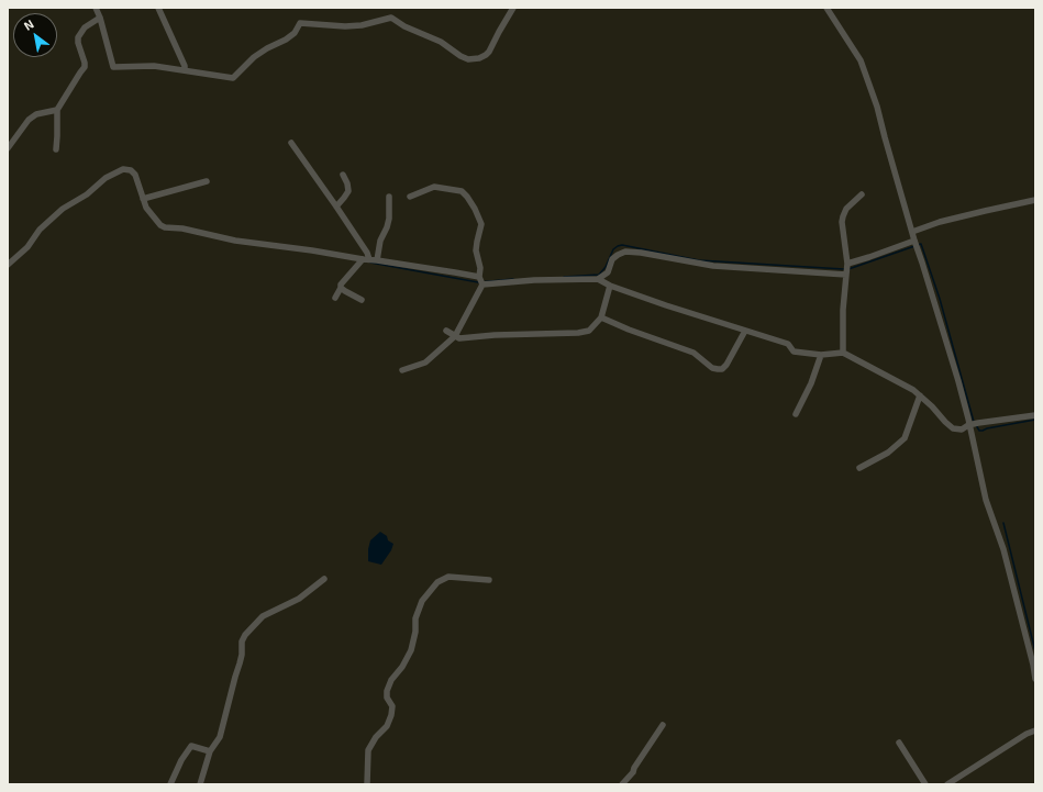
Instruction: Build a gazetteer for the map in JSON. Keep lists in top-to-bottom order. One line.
{"north":"top left"}
